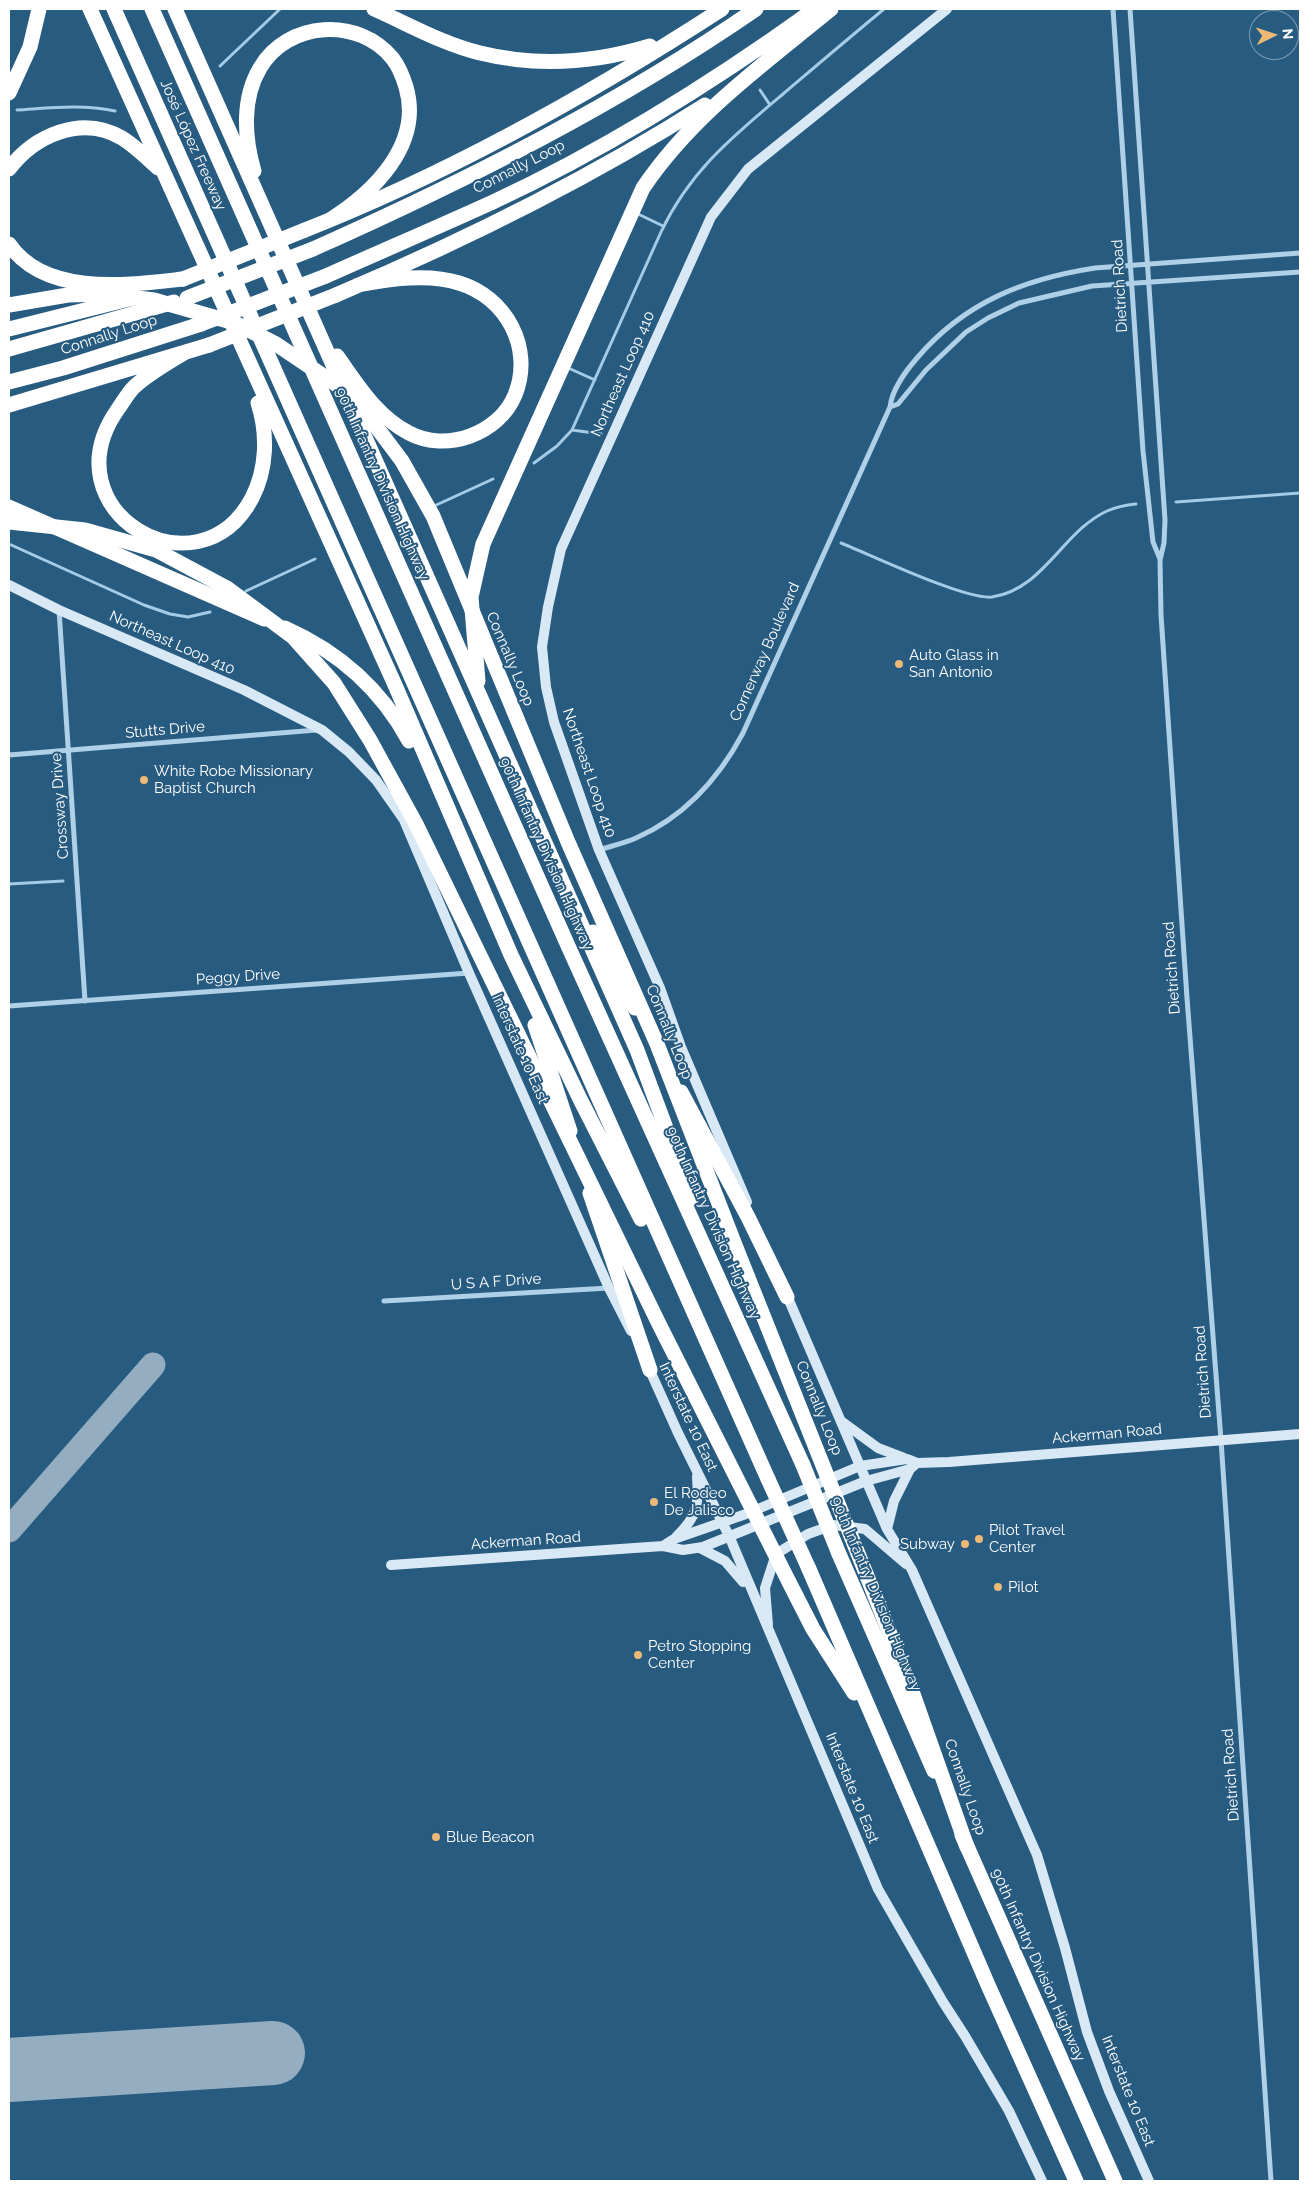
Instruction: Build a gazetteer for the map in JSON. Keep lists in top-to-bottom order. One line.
{"streets":{"highway":["José López Freeway","Connally Loop","90th Infantry Division Highway"],"main road":["Northeast Loop 410","Interstate 10 East","Ackerman Road"],"street":["Dietrich Road","Cornerway Boulevard","Stutts Drive","Crossway Drive","Peggy Drive","U S A F Drive"]},"crossings":[["José López Freeway","90th Infantry Division Highway"],["Connally Loop","90th Infantry Division Highway"],["Dietrich Road","Cornerway Boulevard"],["Dietrich Road","Ackerman Road"],["Northeast Loop 410","Cornerway Boulevard"],["Northeast Loop 410","Stutts Drive"],["Northeast Loop 410","Crossway Drive"],["Northeast Loop 410","Interstate 10 East"],["Cornerway Boulevard","Interstate 10 East"],["Stutts Drive","Crossway Drive"],["Stutts Drive","Interstate 10 East"],["Crossway Drive","Peggy Drive"],["Peggy Drive","Interstate 10 East"],["Interstate 10 East","U S A F Drive"],["Interstate 10 East","Ackerman Road"]],"places":["Auto Glass in San Antonio","White Robe Missionary Baptist Church","El Rodeo De Jalisco","Pilot Travel Center","Subway","Pilot","Petro Stopping Center","Blue Beacon"],"north":"right"}
